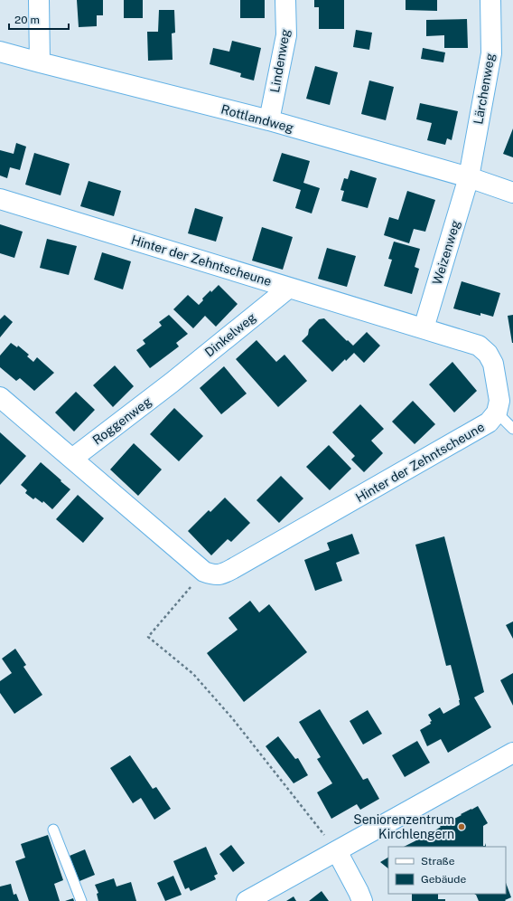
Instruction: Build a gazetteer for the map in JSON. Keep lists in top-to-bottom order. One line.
{"streets":{"street":["Lindenweg","Lärchenweg","Rottlandweg","Weizenweg","Hinter der Zehntscheune","Dinkelweg","Roggenweg"]},"crossings":[["Lindenweg","Rottlandweg"],["Lärchenweg","Rottlandweg"],["Lärchenweg","Weizenweg"],["Rottlandweg","Weizenweg"],["Weizenweg","Hinter der Zehntscheune"],["Hinter der Zehntscheune","Dinkelweg"],["Dinkelweg","Roggenweg"]],"places":["Seniorenzentrum Kirchlengern"],"legend":["Straße","Gebäude"],"scale_bar":"20 m"}
